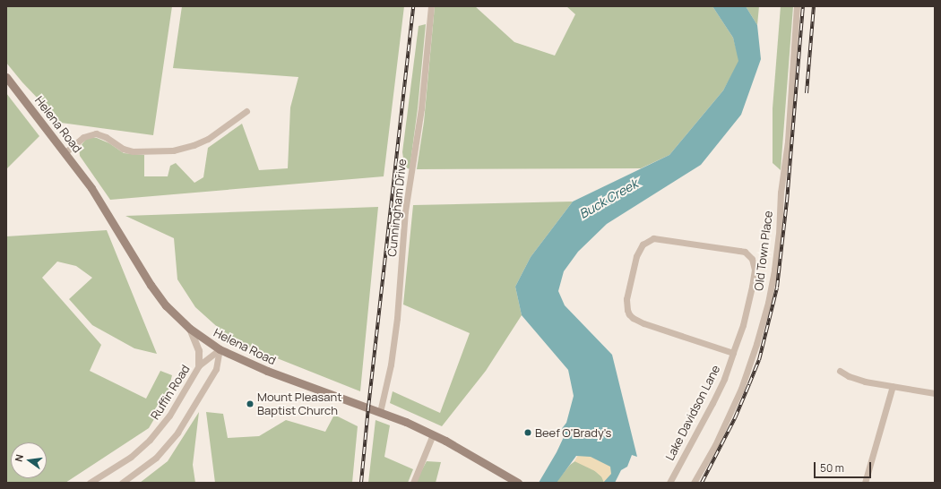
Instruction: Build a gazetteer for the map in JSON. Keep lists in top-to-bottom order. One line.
{"streets":{"main road":["Helena Road"],"street":["Cunningham Drive","Old Town Place","Ruffin Road","Lake Davidson Lane"]},"crossings":[["Helena Road","Cunningham Drive"],["Helena Road","Ruffin Road"]],"water":["Buck Creek"],"places":["Mount Pleasant Baptist Church","Beef O'Brady's"],"scale_bar":"50 m","north":"left"}
